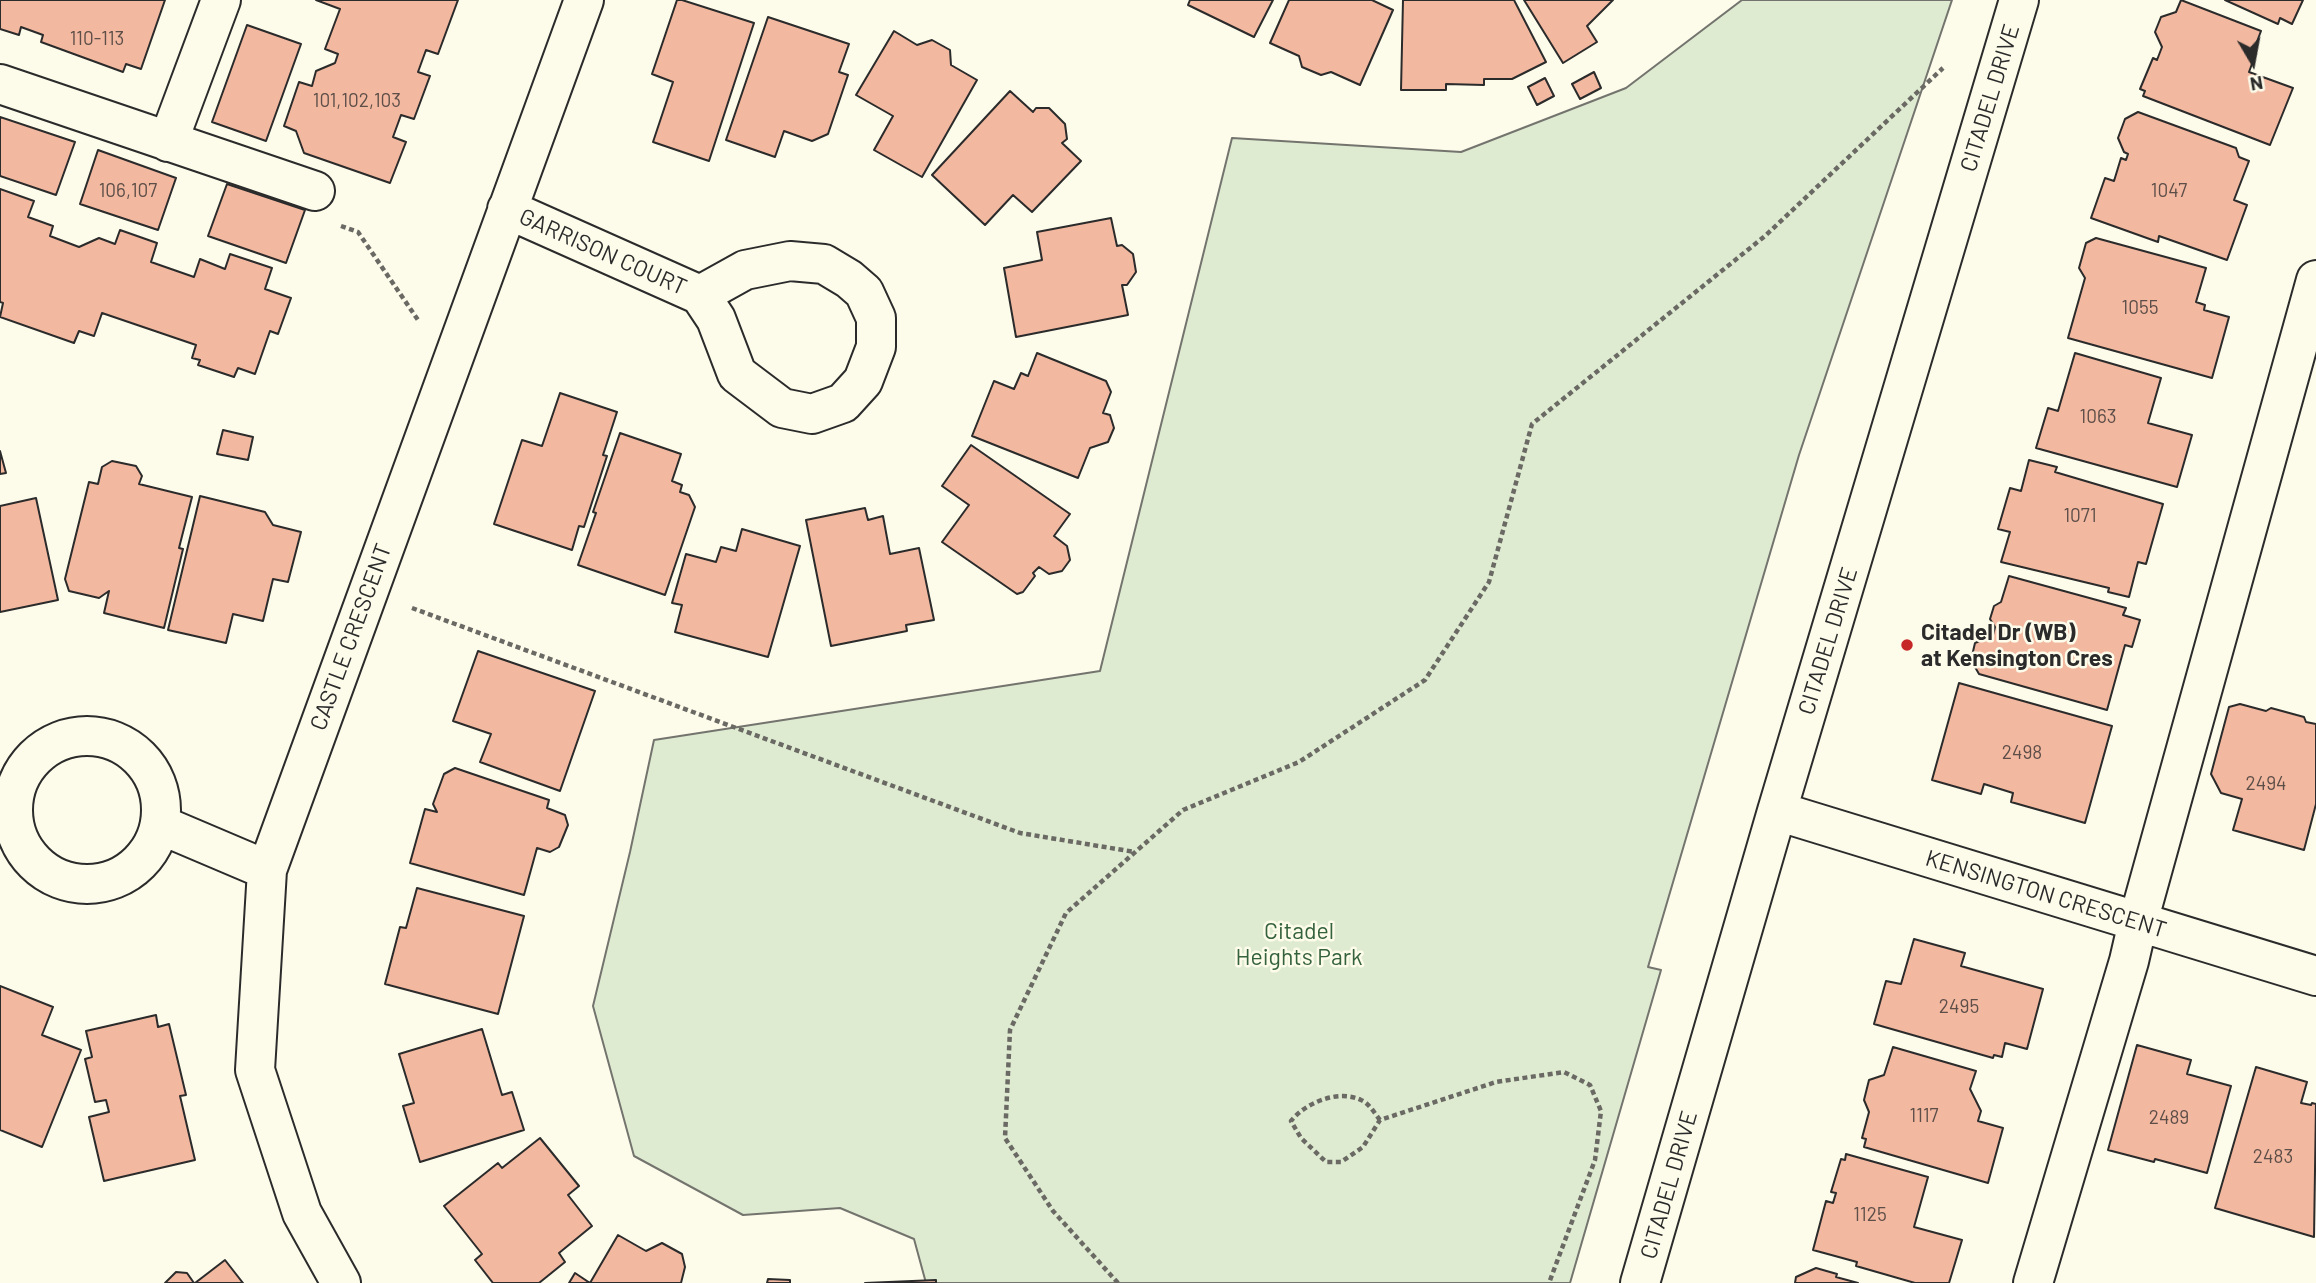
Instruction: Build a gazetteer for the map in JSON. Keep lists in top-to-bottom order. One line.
{"streets":{"street":["CITADEL DRIVE","GARRISON COURT","CASTLE CRESCENT","KENSINGTON CRESCENT"]},"crossings":[["CITADEL DRIVE","KENSINGTON CRESCENT"],["GARRISON COURT","CASTLE CRESCENT"]],"parks":["Citadel Heights Park"],"places":["Citadel Dr (WB) at Kensington Cres"],"house_numbers":["110-113","101,102,103","106,107","1047","1055","1063","1071","2498","2494","2495","1117","2489","2483","1125"],"north":"bottom"}
